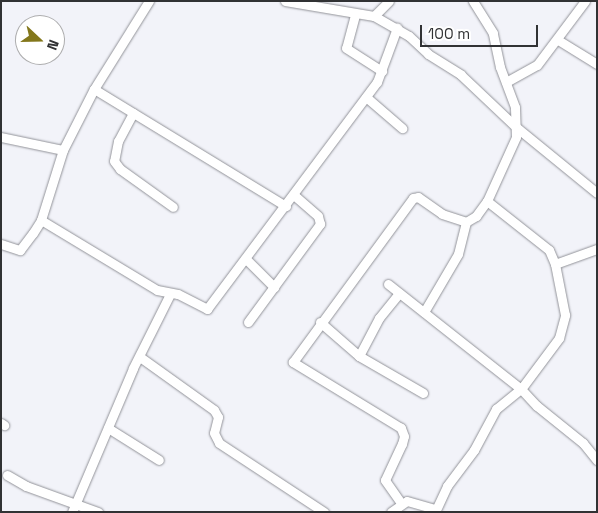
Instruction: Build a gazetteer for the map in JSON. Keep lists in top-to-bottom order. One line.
{"scale_bar":"100 m","north":"right"}
